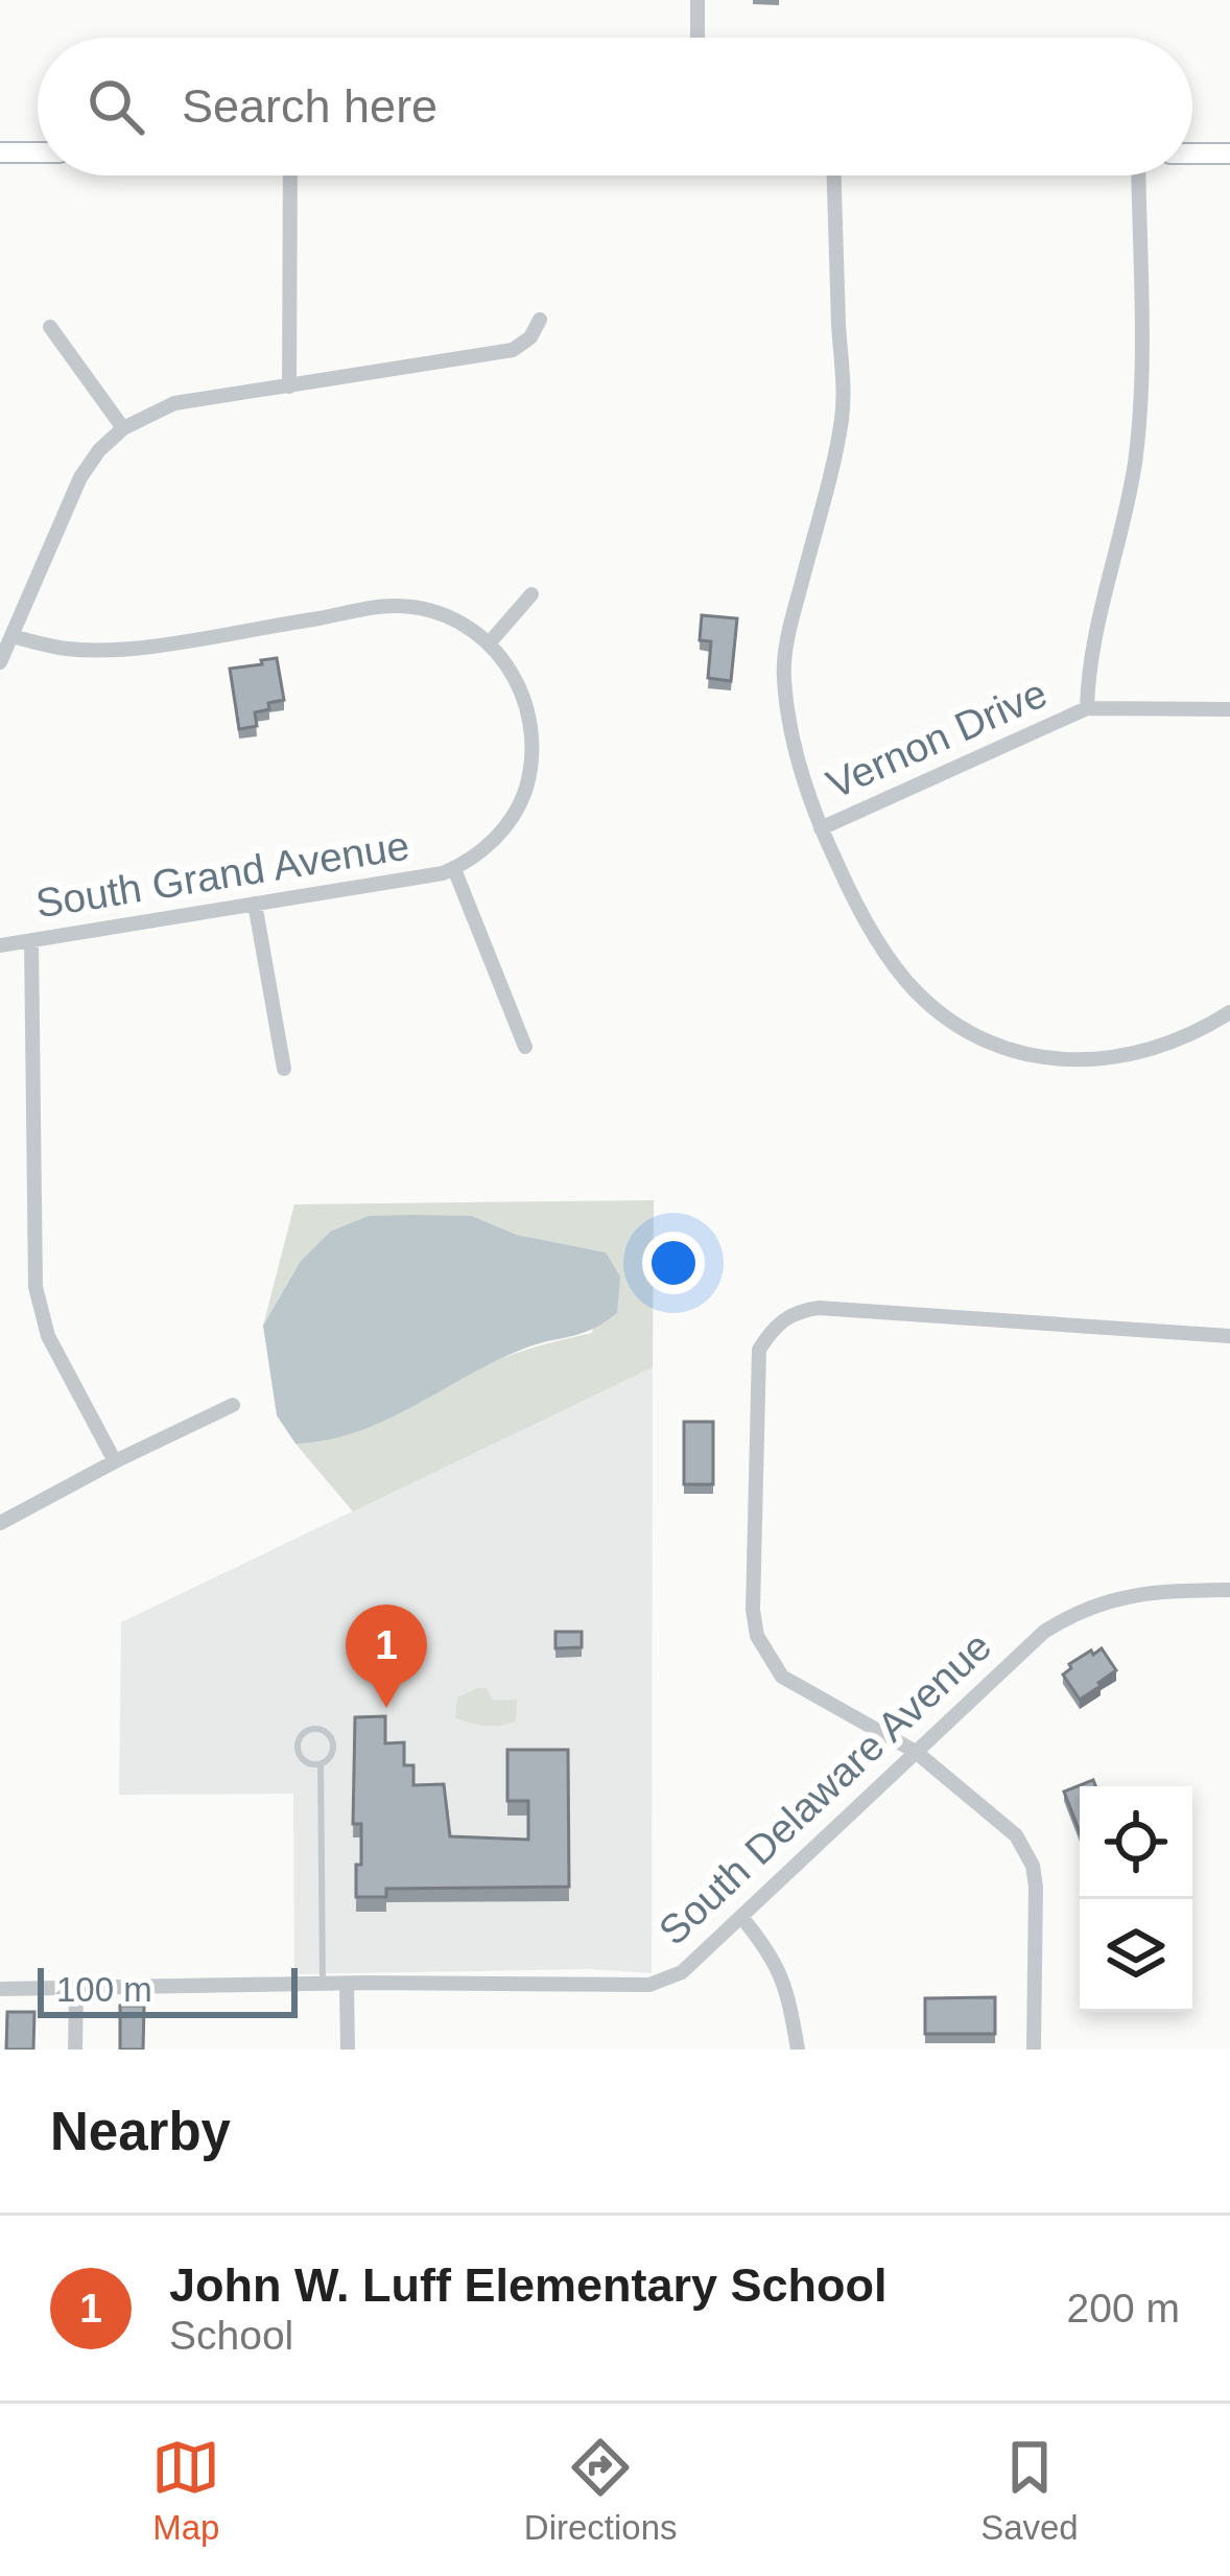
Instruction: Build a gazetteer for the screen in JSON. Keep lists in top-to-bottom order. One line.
{"streets":{"street":["Vernon Drive","South Grand Avenue","South Delaware Avenue"]},"scale_bar":"100 m","page":{"search":"Search here","pins":"1","scale":"100 m","heading":"Nearby","list":[{"mark":"1","name":"John W. Luff Elementary School","note":"School","value":"200 m"}],"nav":["Map","Directions","Saved"]}}
